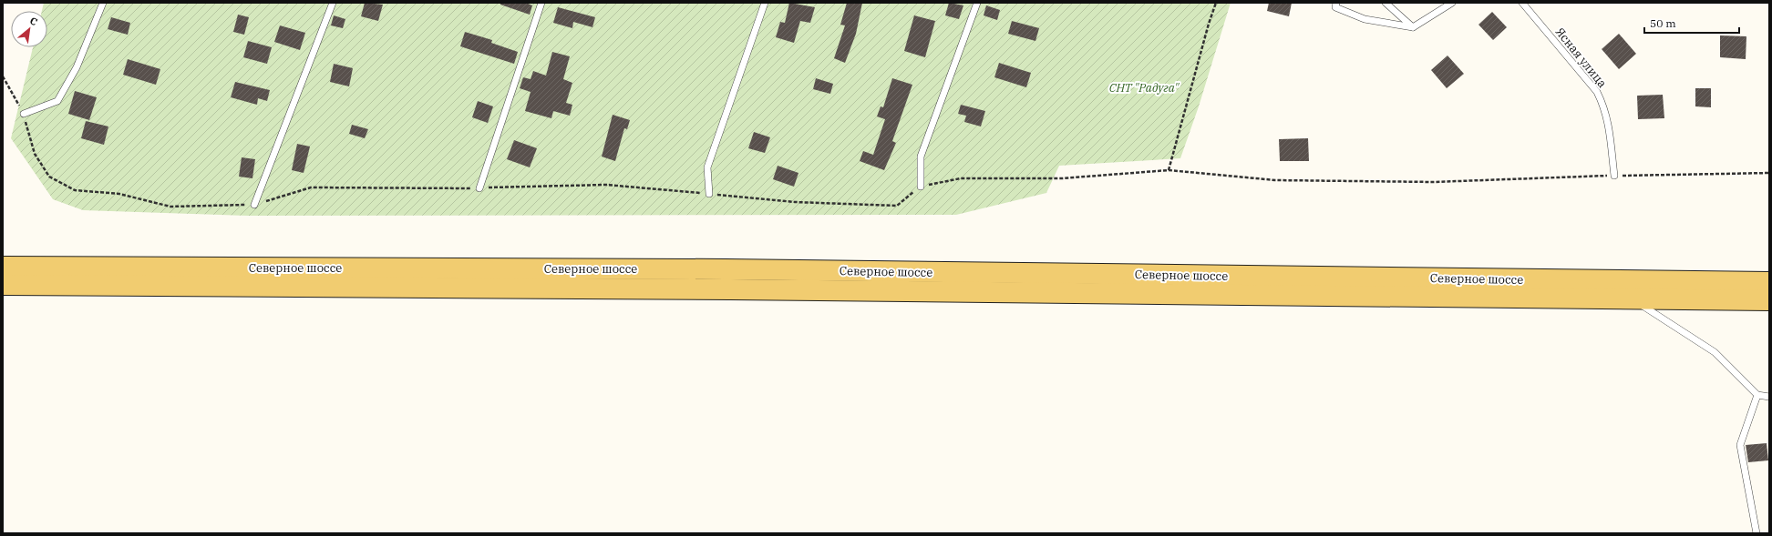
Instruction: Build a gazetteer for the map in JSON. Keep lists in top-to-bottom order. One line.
{"streets":{"main road":["Северное шоссе"],"lane":["Ясная улица"]},"parks":["СНТ \"Радуга\""],"scale_bar":"50 m","north":"top right"}
